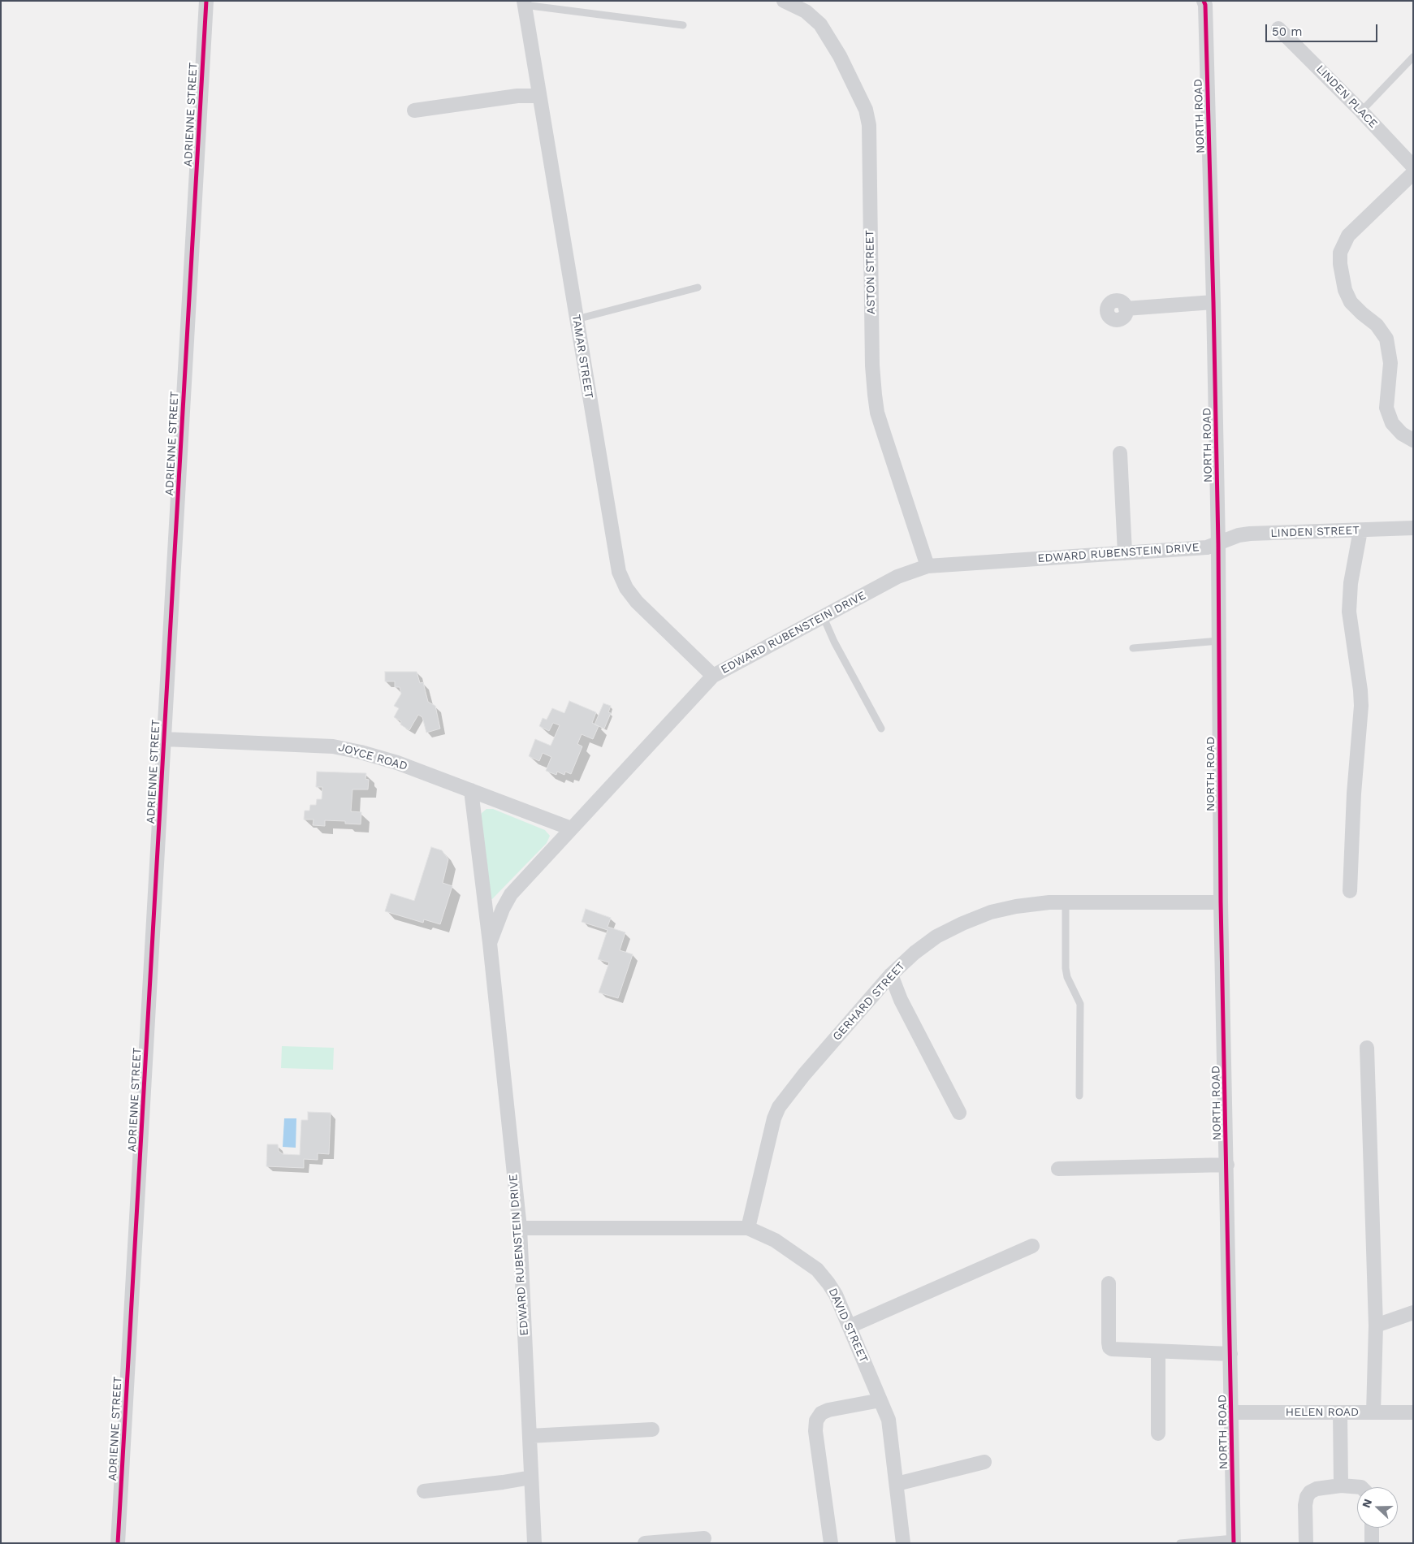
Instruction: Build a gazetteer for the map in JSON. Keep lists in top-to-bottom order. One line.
{"streets":{"street":["LINDEN PLACE","ADRIENNE STREET","NORTH ROAD","ASTON STREET","TAMAR STREET","LINDEN STREET","EDWARD RUBENSTEIN DRIVE","JOYCE ROAD","GERHARD STREET","DAVID STREET","HELEN ROAD"]},"crossings":[["ADRIENNE STREET","JOYCE ROAD"],["NORTH ROAD","LINDEN STREET"],["NORTH ROAD","EDWARD RUBENSTEIN DRIVE"],["NORTH ROAD","GERHARD STREET"],["NORTH ROAD","HELEN ROAD"],["ASTON STREET","EDWARD RUBENSTEIN DRIVE"],["TAMAR STREET","EDWARD RUBENSTEIN DRIVE"],["LINDEN STREET","EDWARD RUBENSTEIN DRIVE"],["EDWARD RUBENSTEIN DRIVE","JOYCE ROAD"],["EDWARD RUBENSTEIN DRIVE","DAVID STREET"],["GERHARD STREET","DAVID STREET"]],"scale_bar":"50 m","north":"left"}
